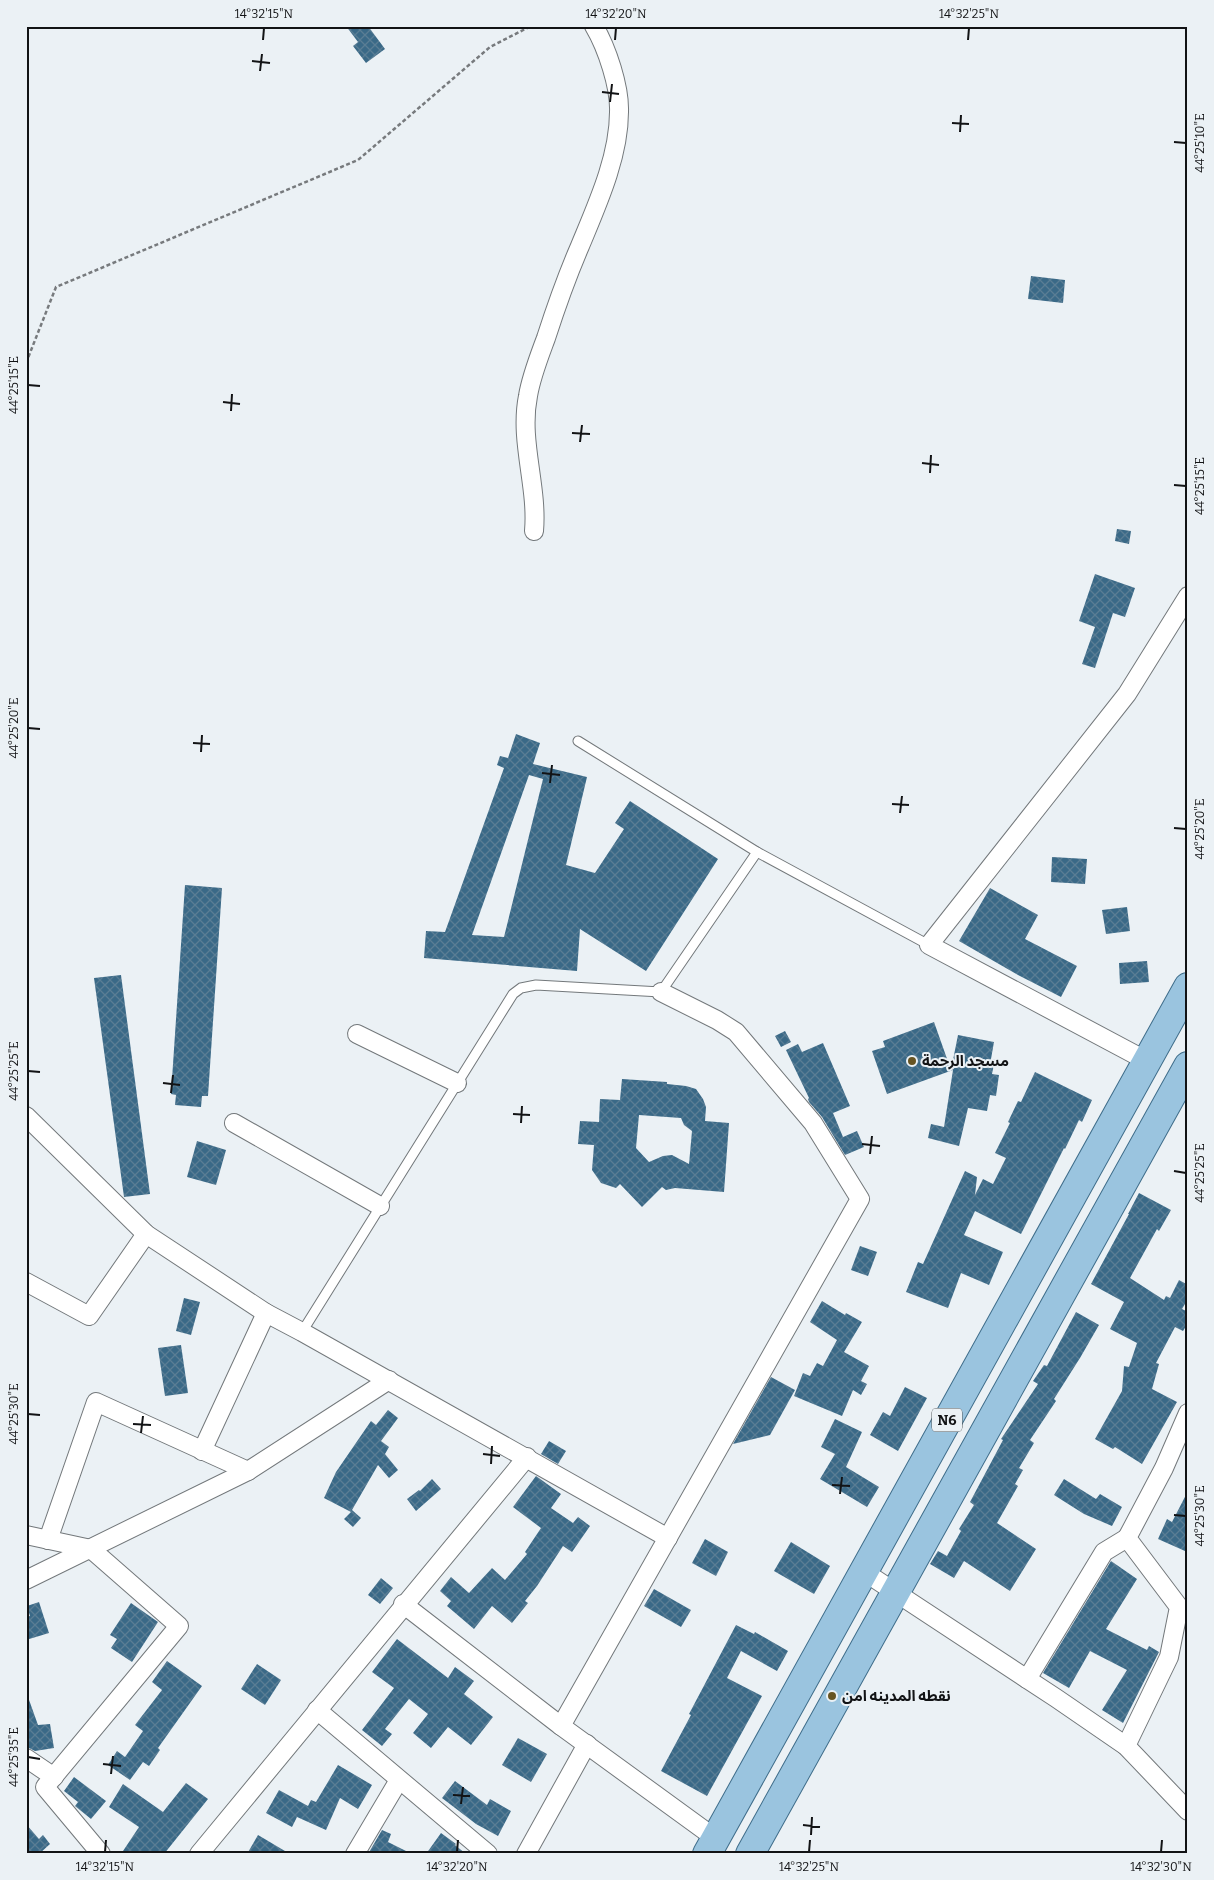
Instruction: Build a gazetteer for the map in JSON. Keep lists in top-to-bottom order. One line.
{"streets":{"main road":["N6"]},"places":["مسجد الرحمة","نقطه المدينه امن"],"coordinates":["14°32'15\"N","14°32'20\"N","14°32'25\"N","44°25'10\"E","44°25'15\"E","44°25'20\"E","44°25'25\"E","44°25'30\"E","44°25'35\"E","14°32'30\"N"]}
